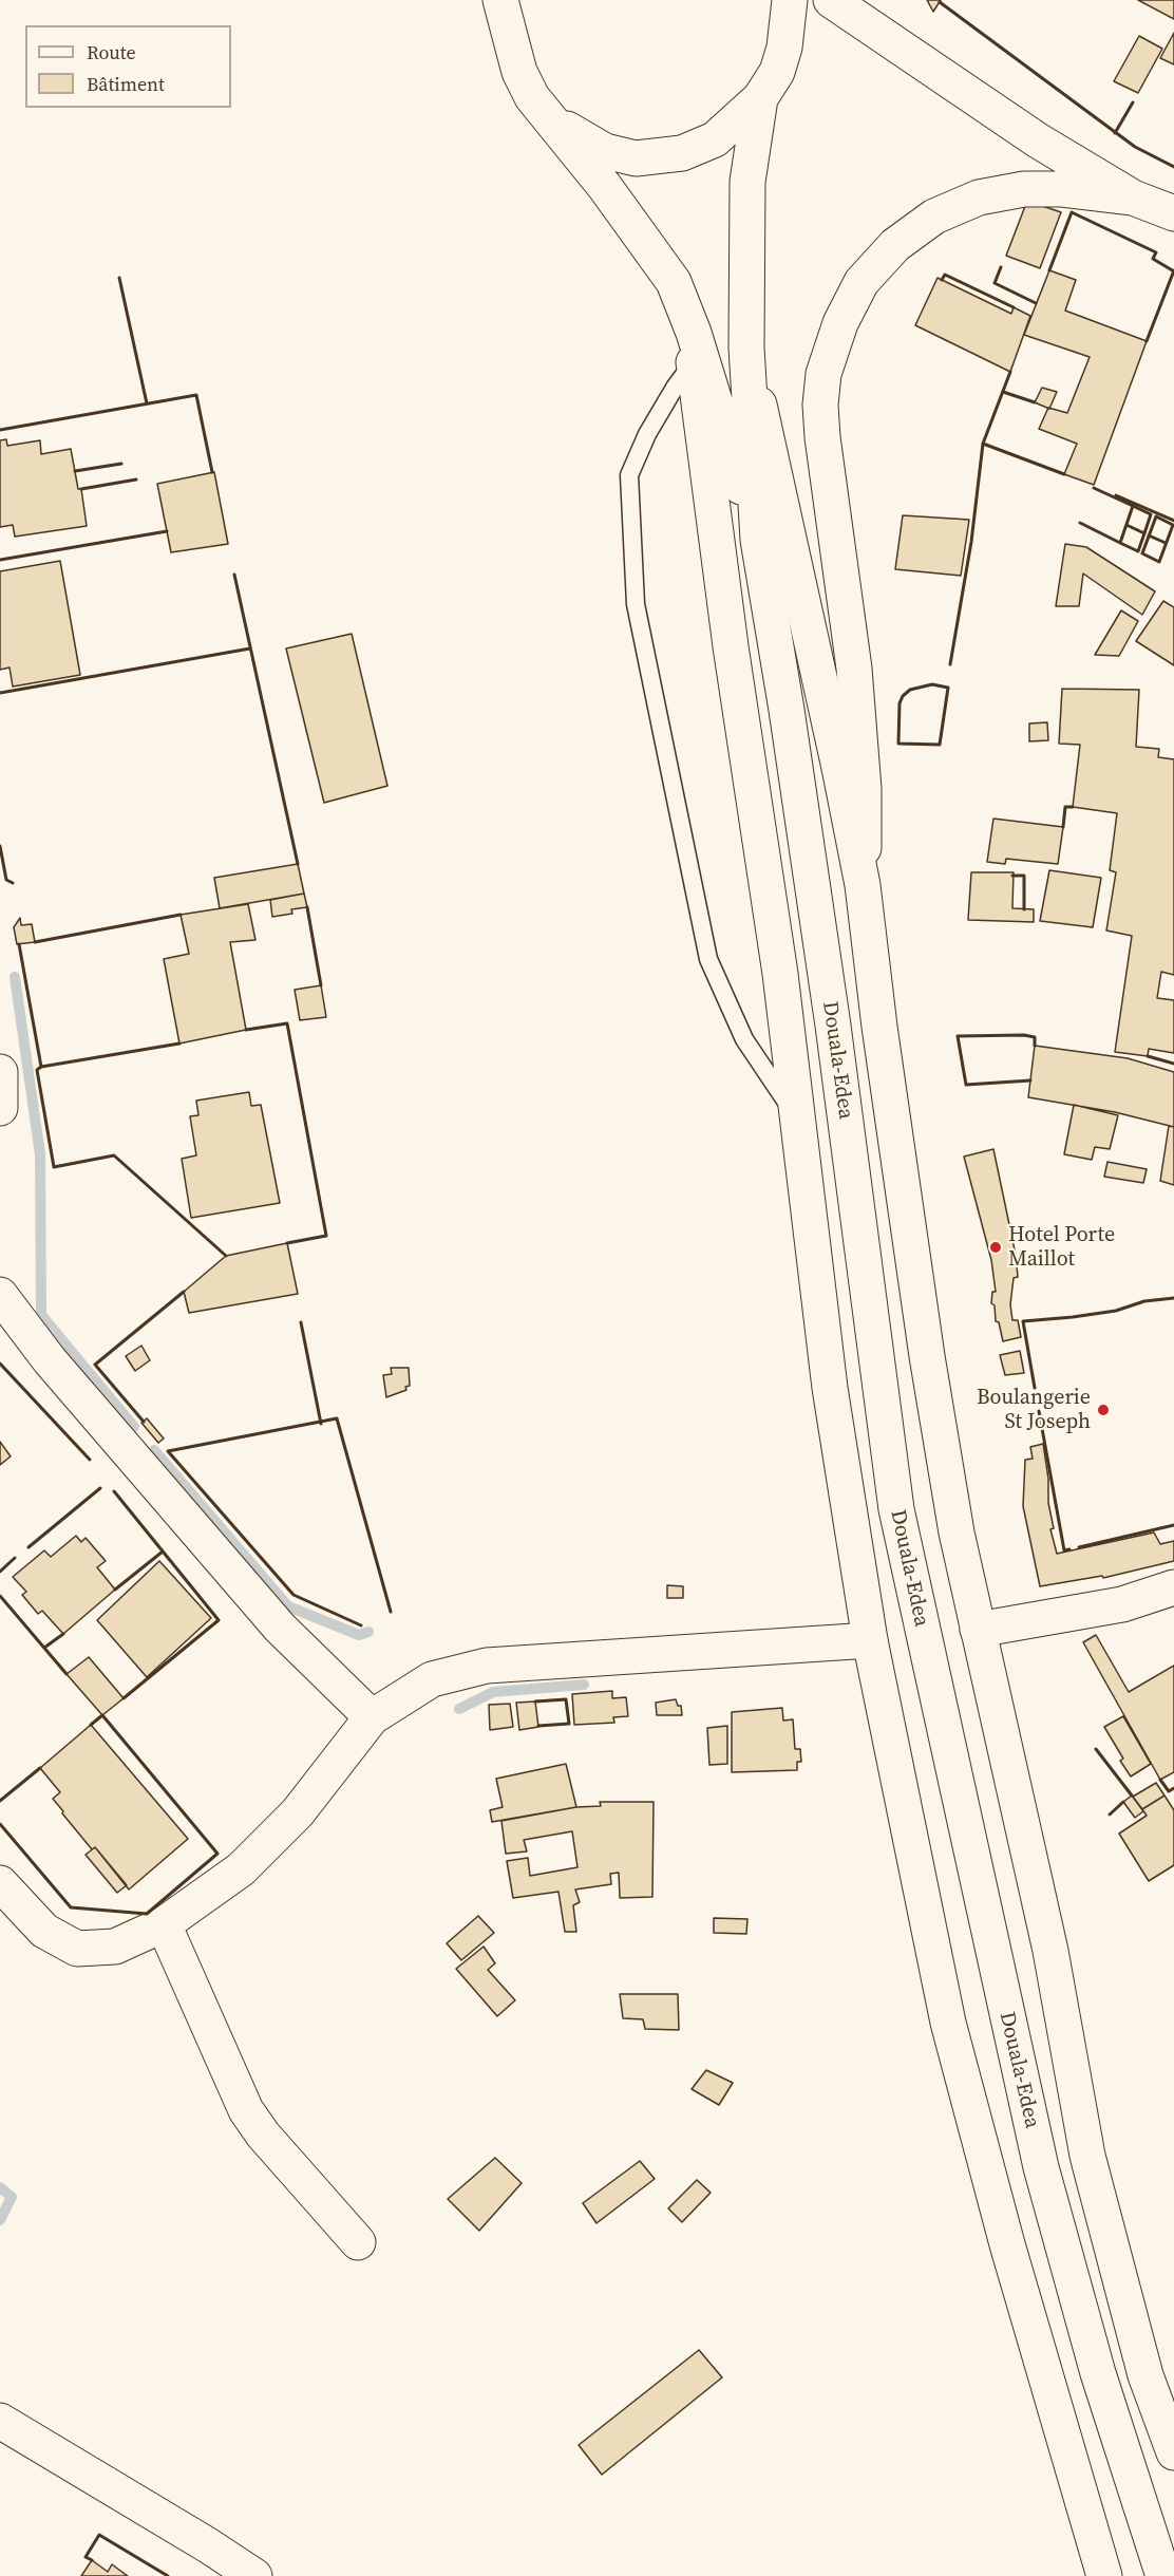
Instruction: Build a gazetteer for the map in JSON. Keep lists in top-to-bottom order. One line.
{"streets":{"main road":["Douala-Edea"]},"places":["Hotel Porte Maillot","Boulangerie St Joseph"],"legend":["Route","Bâtiment"]}
